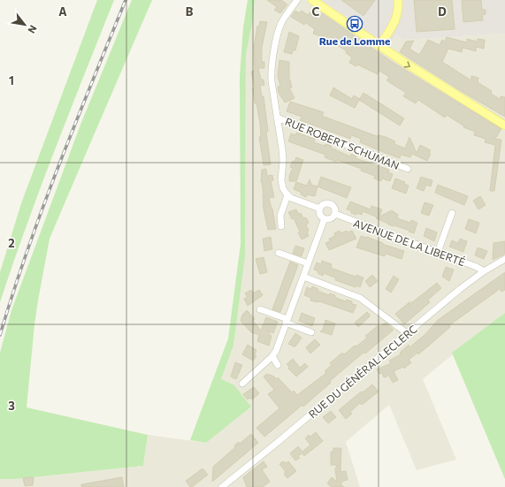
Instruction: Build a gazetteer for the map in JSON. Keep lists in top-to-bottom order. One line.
{"streets":{"street":["RUE ROBERT SCHUMAN","AVENUE DE LA LIBERTÉ","RUE DU GÉNÉRAL LECLERC"]},"crossings":[["AVENUE DE LA LIBERTÉ","RUE DU GÉNÉRAL LECLERC"]],"places":{"bus stop":["Rue de Lomme"]},"north":"bottom right","grid":{"columns":["A","B","C","D"],"rows":["1","2","3"]}}
